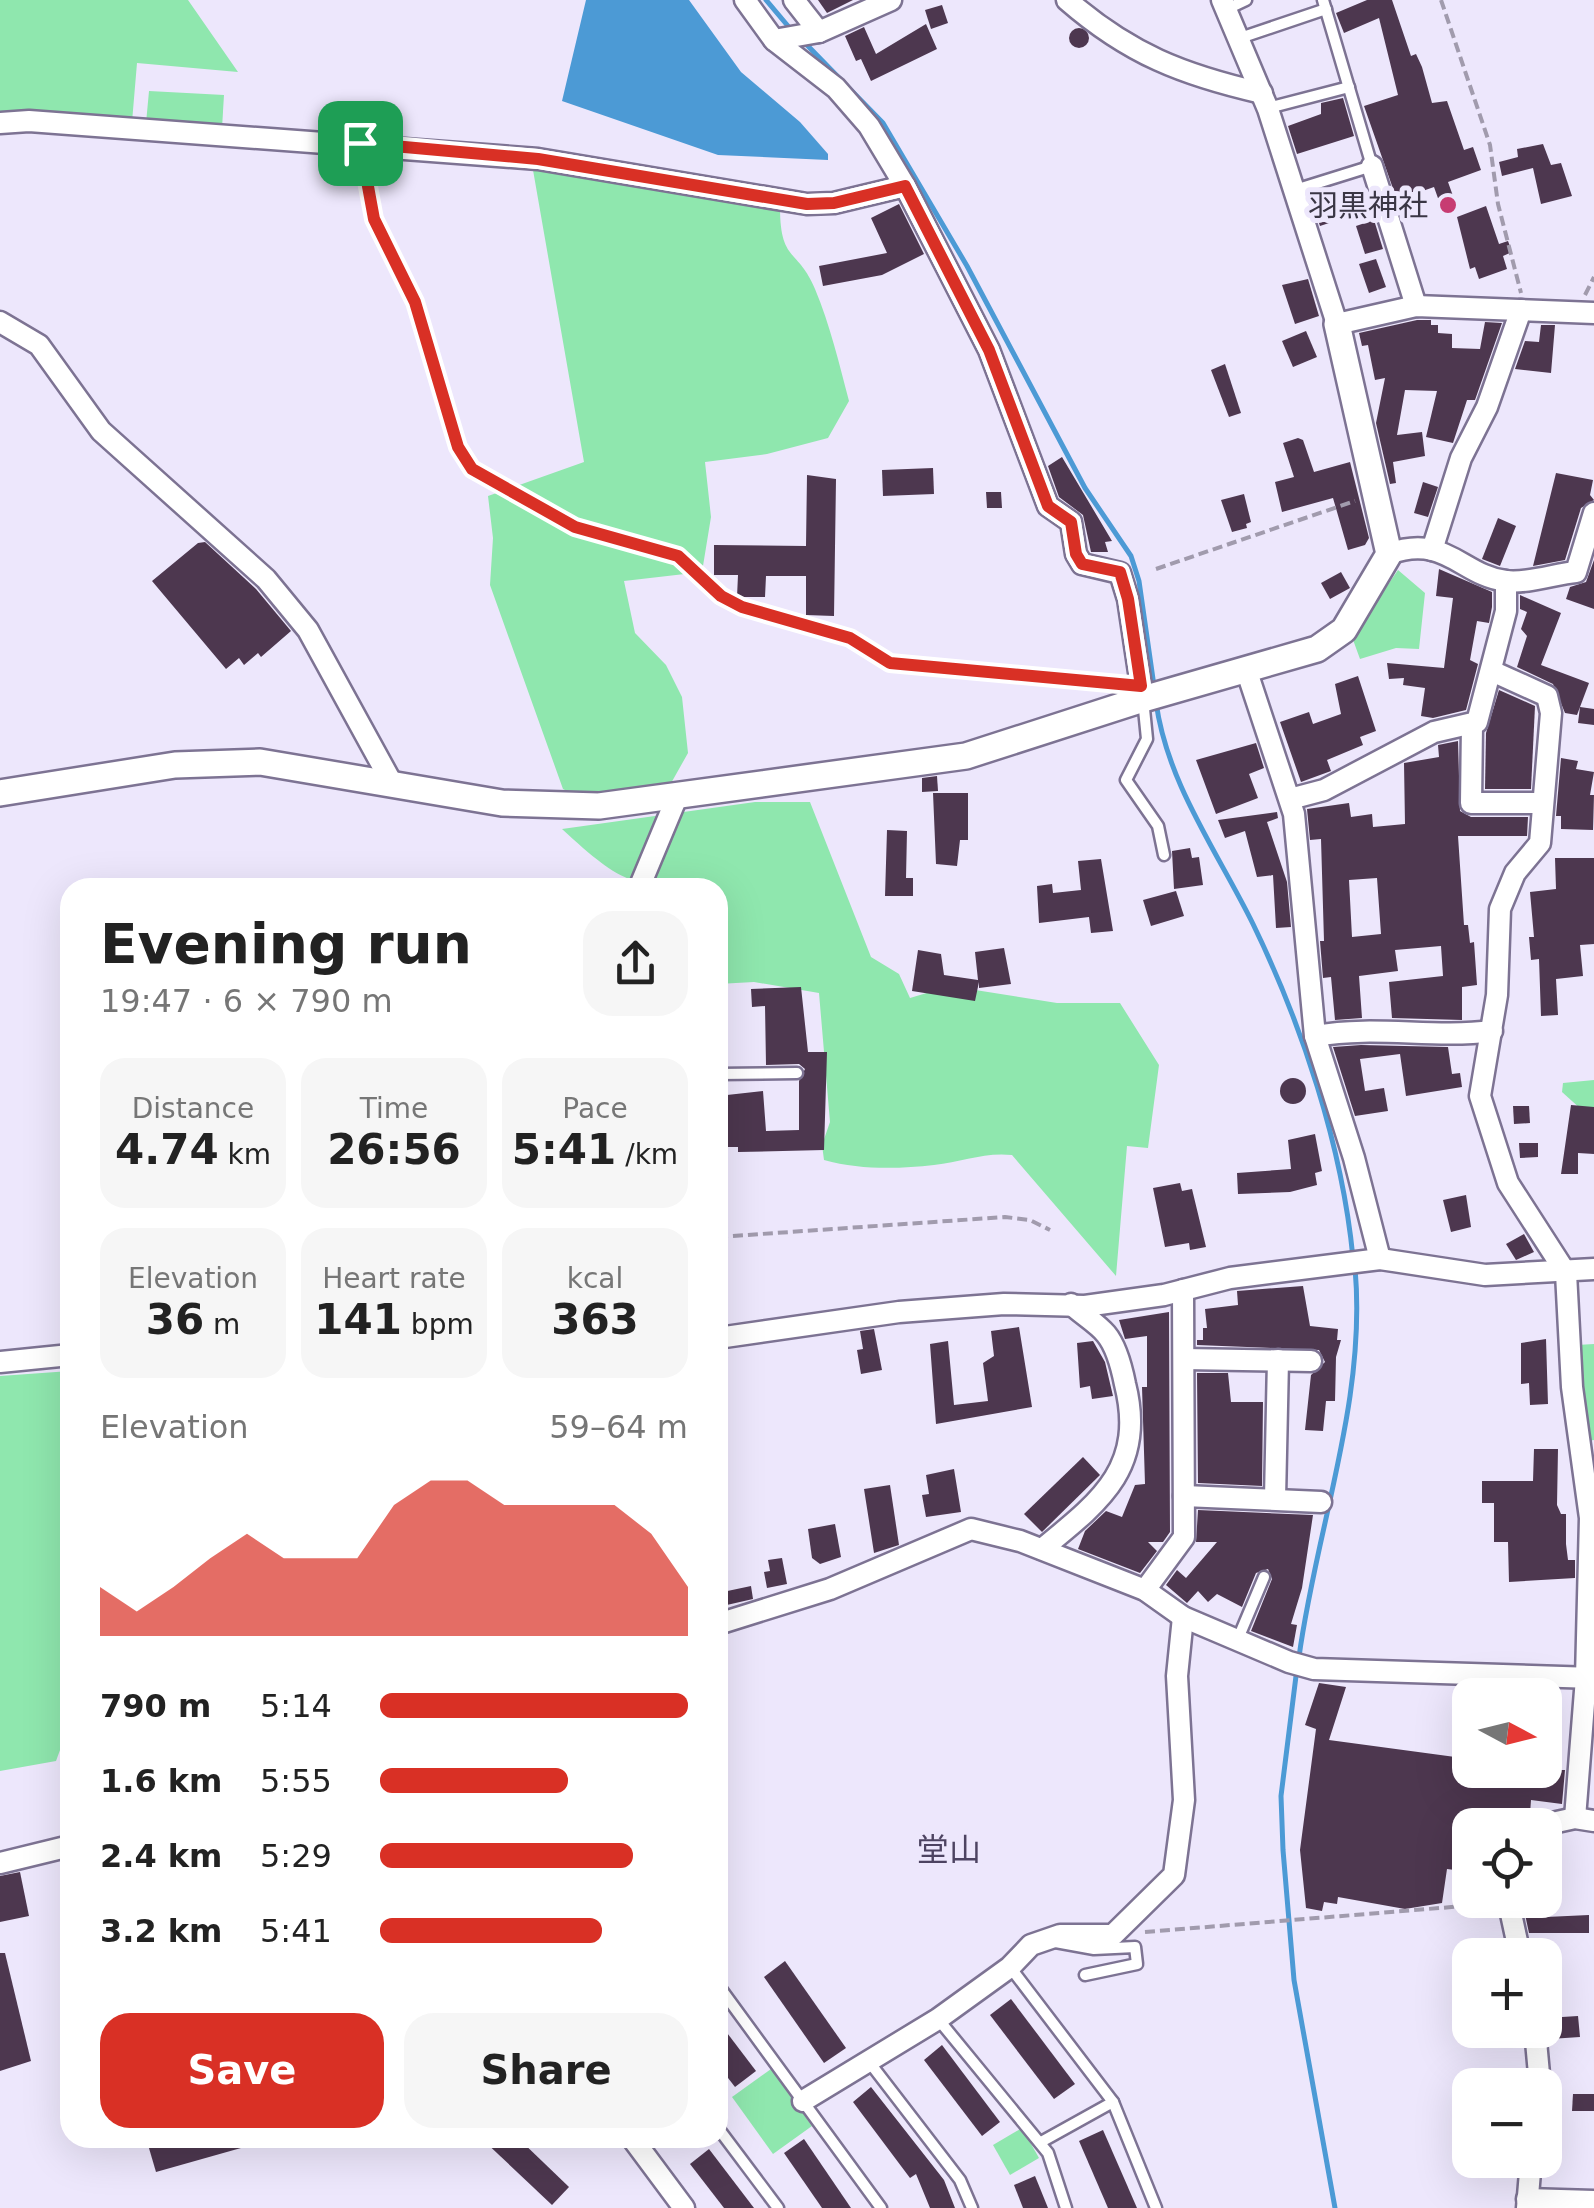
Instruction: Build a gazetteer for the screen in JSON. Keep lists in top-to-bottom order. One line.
{"districts":["堂山"],"places":["羽黒神社"],"north":"right","page":{"heading":["Evening run","19:47 · 6 × 790 m"],"stats":[["Distance","4.74 km"],["Time","26:56"],["Pace","5:41 /km"],["Elevation","36 m"],["Heart rate","141 bpm"],["kcal","363"]],"chart":["Elevation","59–64 m"],"list":[{"name":"790 m","note":"5:14"},{"name":"1.6 km","note":"5:55"},{"name":"2.4 km","note":"5:29"},{"name":"3.2 km","note":"5:41"}],"map_buttons":["+","−"],"buttons":["Save","Share"]}}
